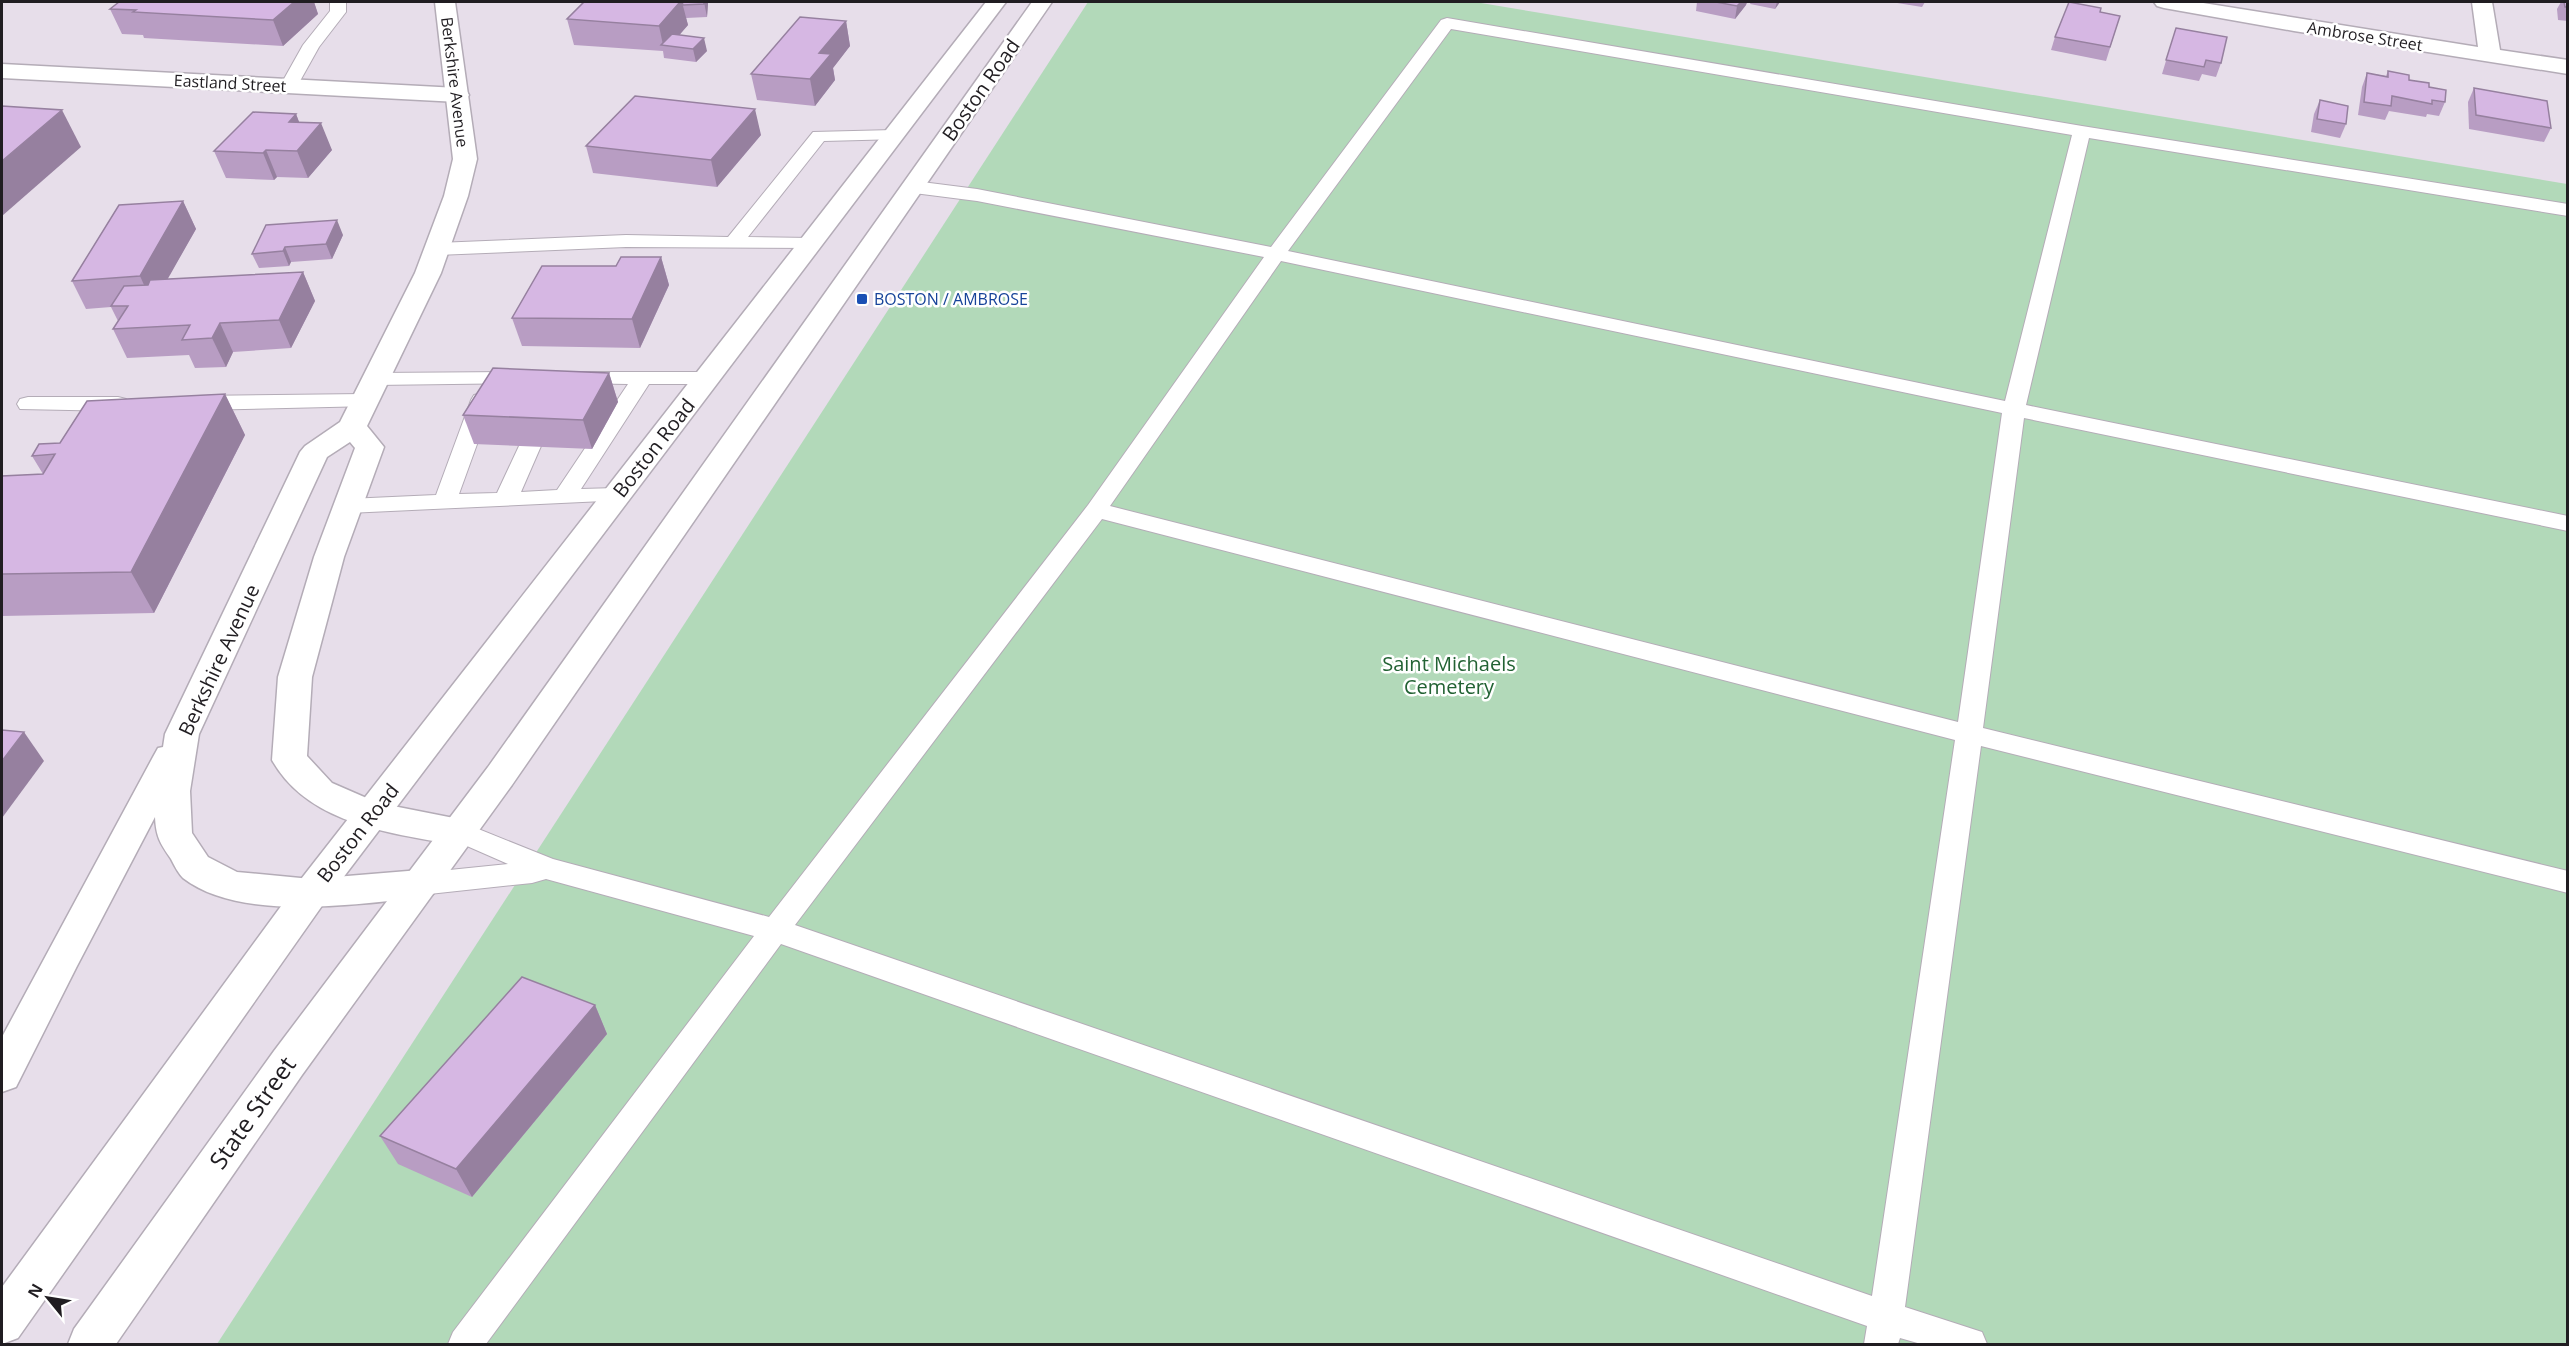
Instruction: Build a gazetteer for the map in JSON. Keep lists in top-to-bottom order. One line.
{"streets":{"main road":["Ambrose Street","Berkshire Avenue","Eastland Street","Boston Road","State Street"]},"crossings":[["Berkshire Avenue","Eastland Street"],["Berkshire Avenue","Boston Road"],["Berkshire Avenue","State Street"],["Boston Road","State Street"]],"parks":["Saint Michaels Cemetery"],"places":{"transit":["BOSTON / AMBROSE"]},"north":"top left"}
